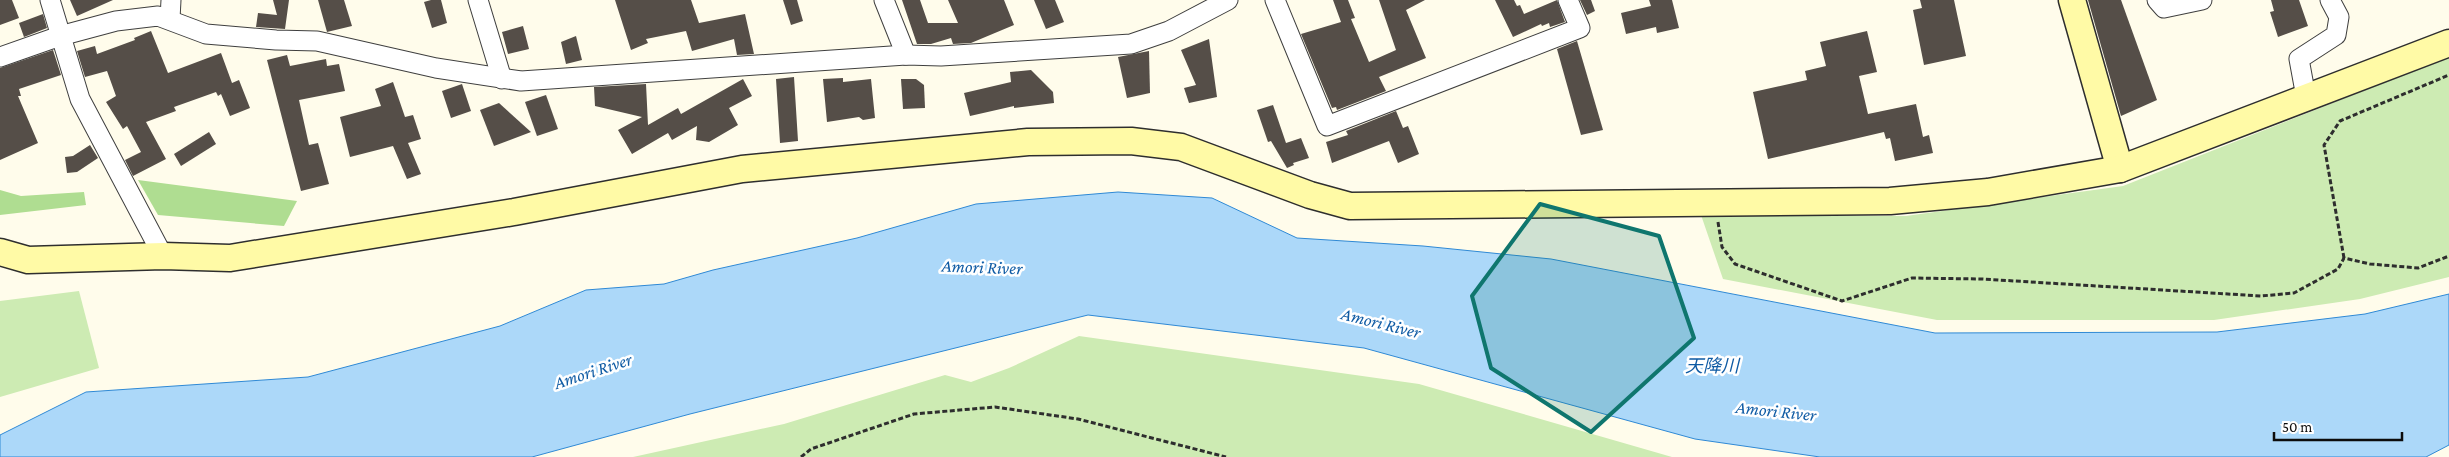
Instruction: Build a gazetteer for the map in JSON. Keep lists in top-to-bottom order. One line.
{"water":["Amori River","天降川"],"scale_bar":"50 m"}
